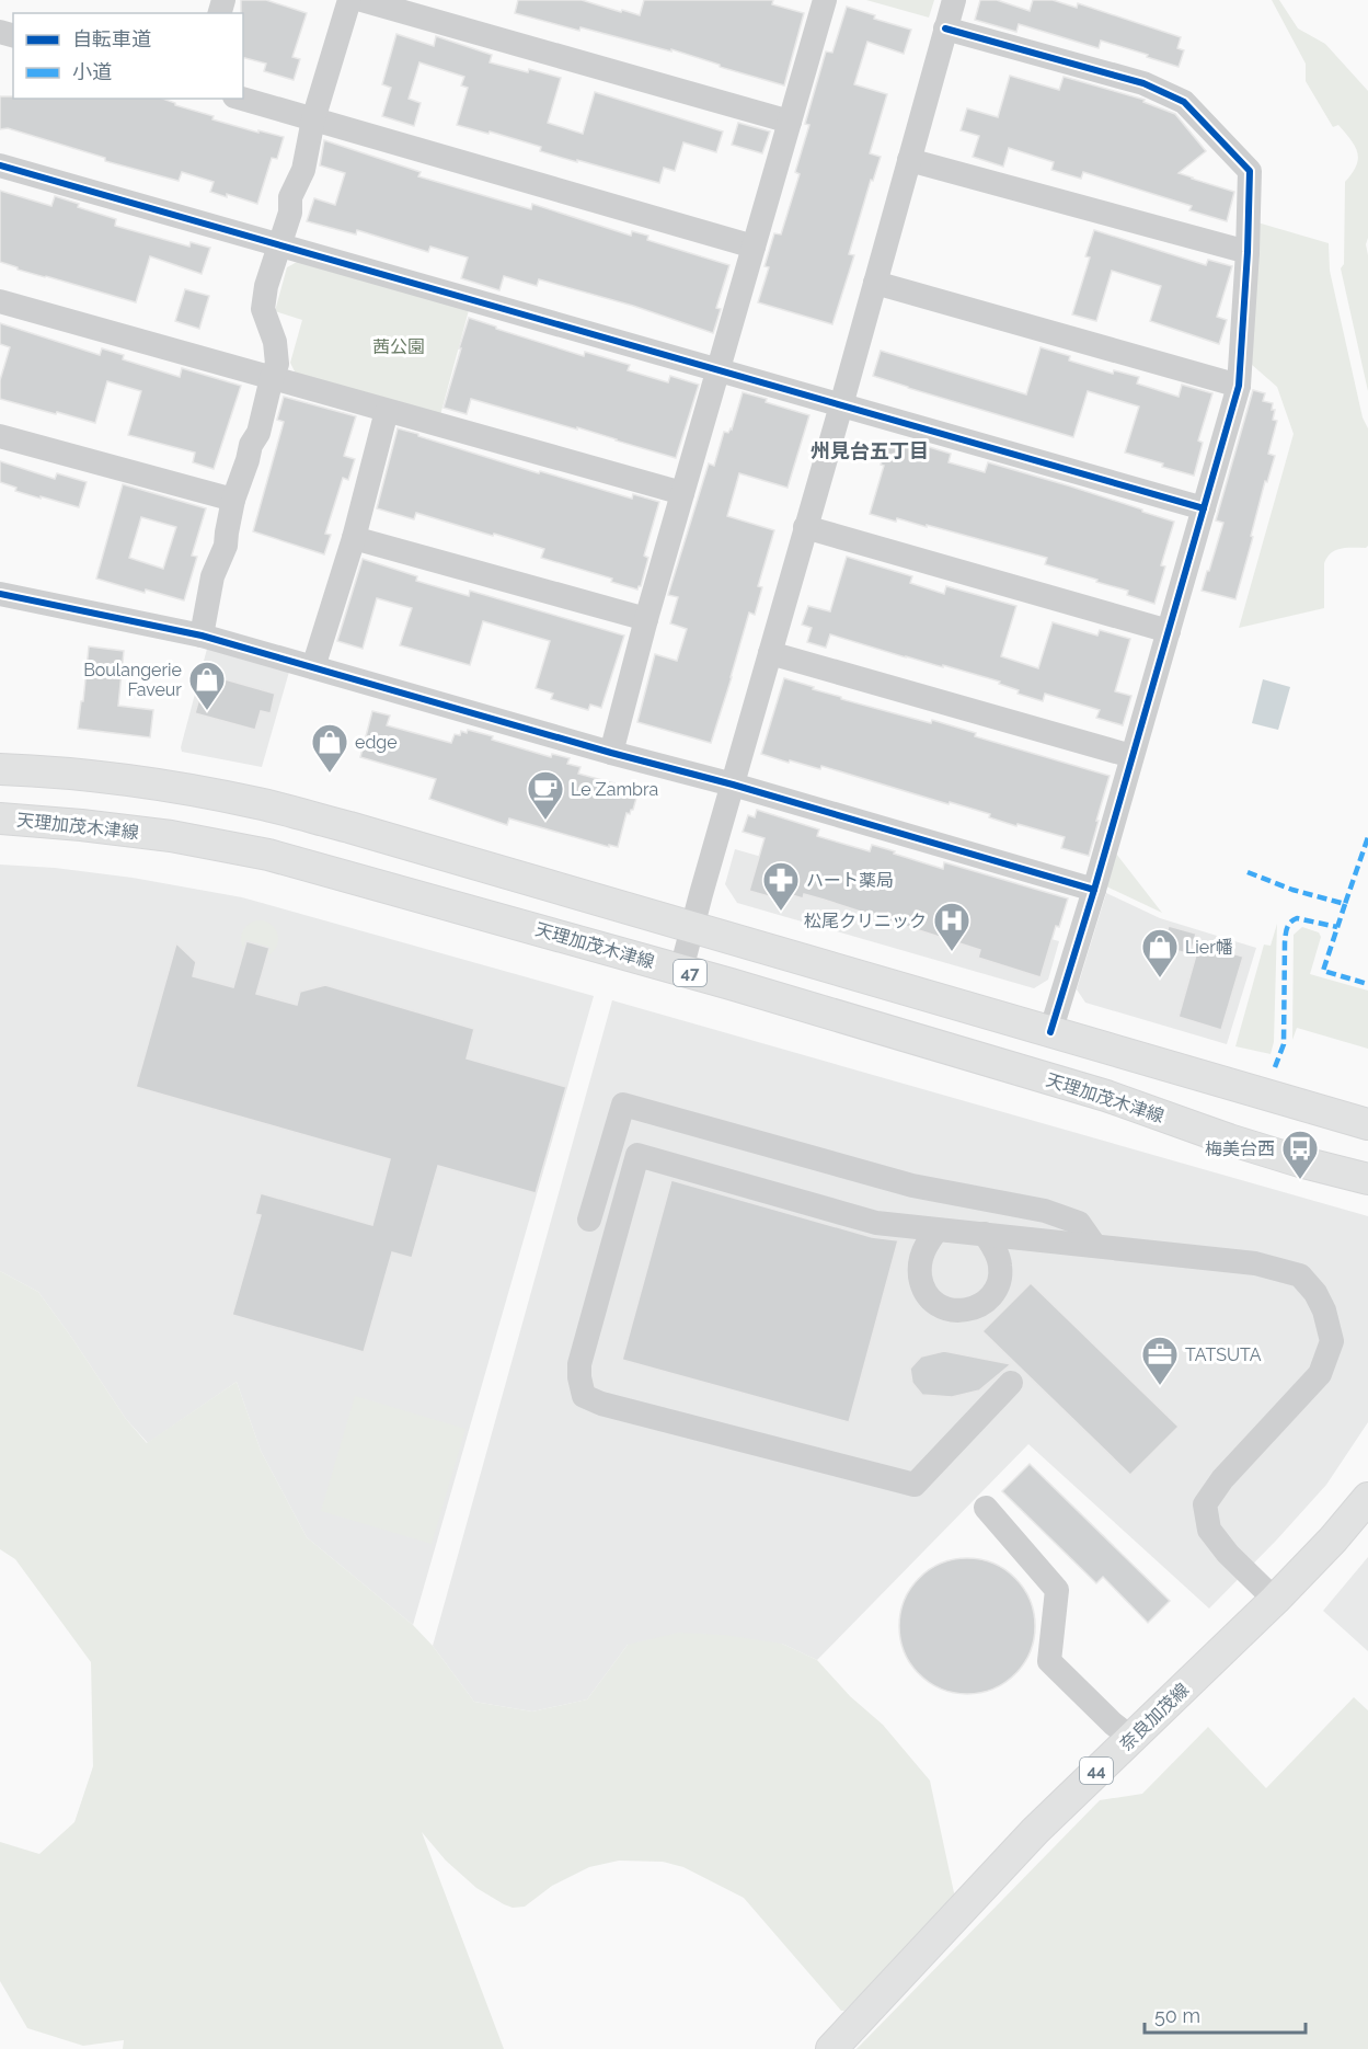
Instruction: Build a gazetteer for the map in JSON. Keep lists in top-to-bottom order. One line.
{"streets":{"main road":["天理加茂木津線","47","奈良加茂線","44"]},"districts":["州見台五丁目"],"parks":["茜公園"],"places":{"shop":["Boulangerie Faveur","edge","Lier幡"],"cafe":["Le Zambra"],"pharmacy":["ハート薬局"],"hospital":["松尾クリニック"],"bus stop":["梅美台西"],"office":["TATSUTA"]},"legend":["自転車道","小道"],"scale_bar":"50 m"}
